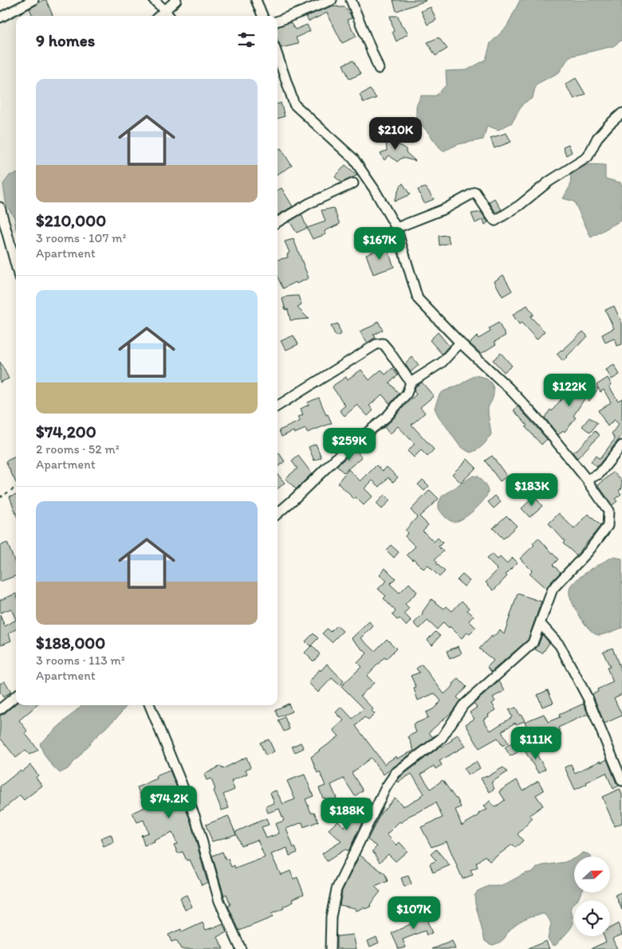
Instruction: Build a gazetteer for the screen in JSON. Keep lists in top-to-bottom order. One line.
{"north":"right","page":{"heading":"9 homes","list":[{"name":"$210,000","note":"3 rooms · 107 m² · Apartment"},{"name":"$74,200","note":"2 rooms · 52 m² · Apartment"},{"name":"$188,000","note":"3 rooms · 113 m² · Apartment"}],"price":["$210K","$167K","$122K","$259K","$183K","$111K","$74.2K","$188K","$107K"]}}
